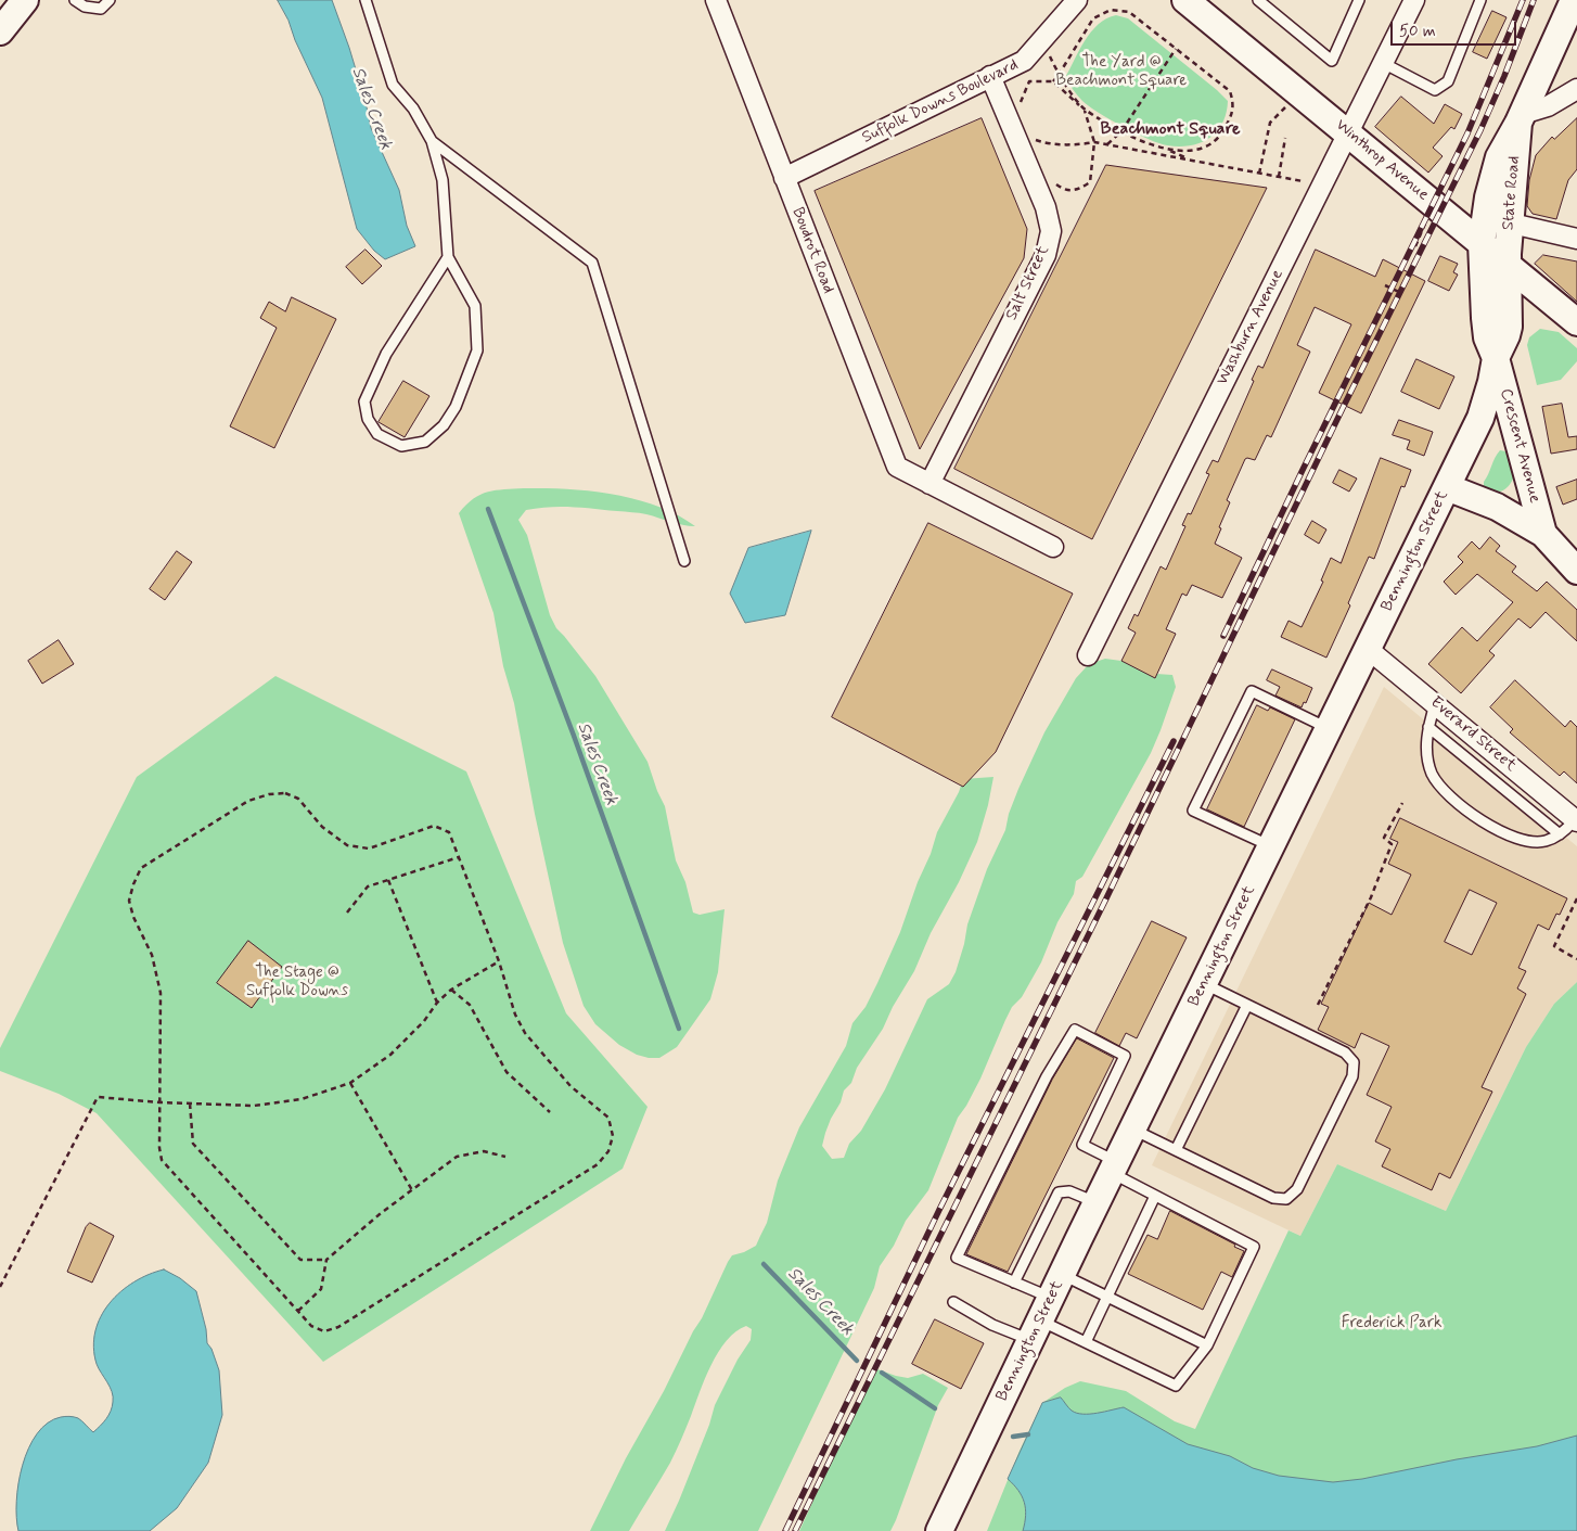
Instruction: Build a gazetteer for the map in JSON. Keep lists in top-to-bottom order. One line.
{"streets":{"main road":["Winthrop Avenue","State Road","Crescent Avenue","Bennington Street"],"street":["Suffolk Downs Boulevard","Boudrot Road","Salt Street","Washburn Avenue","Everard Street"]},"crossings":[["Suffolk Downs Boulevard","Boudrot Road"],["Suffolk Downs Boulevard","Salt Street"],["Winthrop Avenue","State Road"],["Winthrop Avenue","Washburn Avenue"],["Winthrop Avenue","Bennington Street"],["State Road","Bennington Street"],["Boudrot Road","Salt Street"],["Crescent Avenue","Bennington Street"],["Bennington Street","Everard Street"]],"districts":["Beachmont Square"],"water":["Sales Creek"],"parks":["The Yard @ Beachmont Square","The Stage @ Suffolk Downs","Frederick Park"],"scale_bar":"50 m"}
